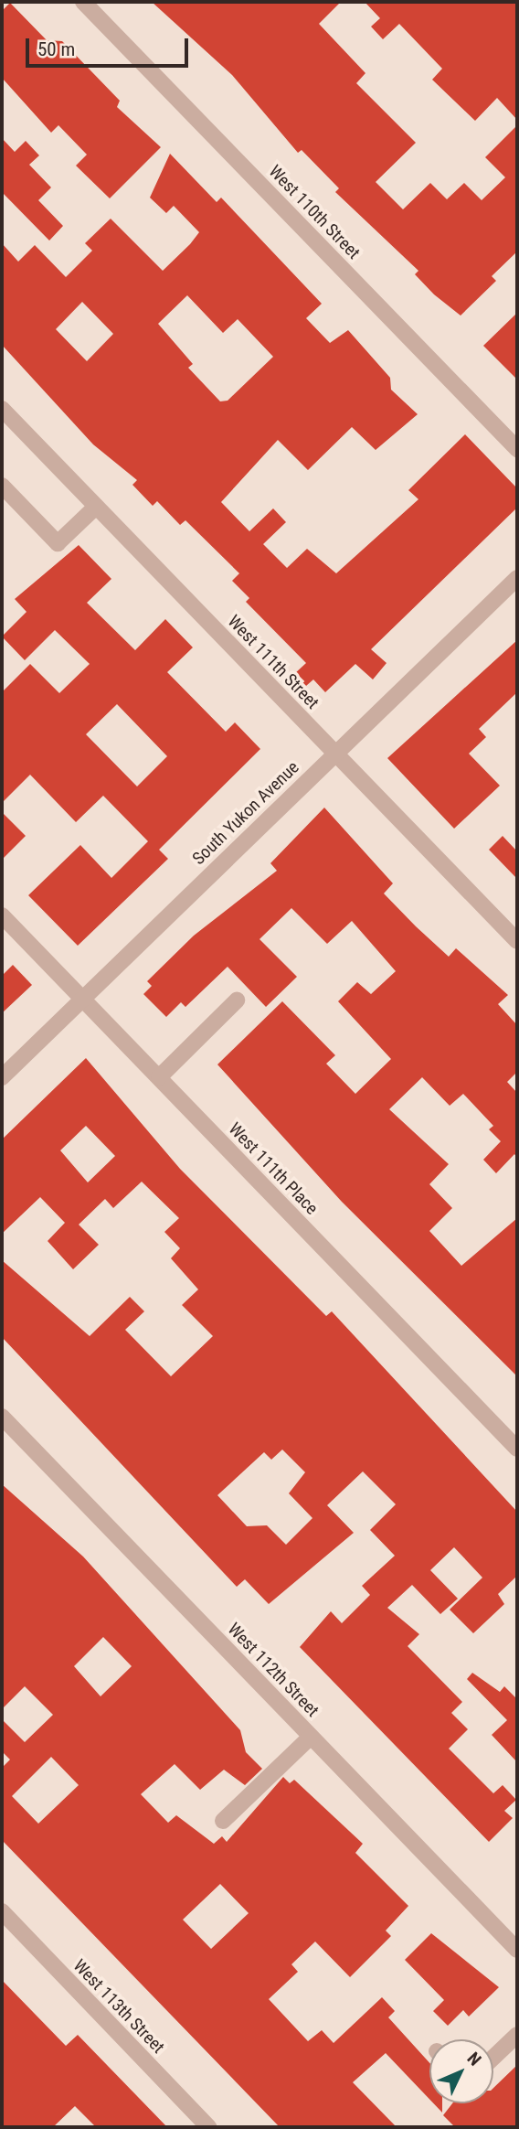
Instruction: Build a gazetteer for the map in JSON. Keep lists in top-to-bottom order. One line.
{"streets":{"street":["West 110th Street","West 111th Street","South Yukon Avenue","West 111th Place","West 112th Street","West 113th Street"]},"crossings":[["West 111th Street","South Yukon Avenue"],["South Yukon Avenue","West 111th Place"]],"scale_bar":"50 m","north":"top right"}
